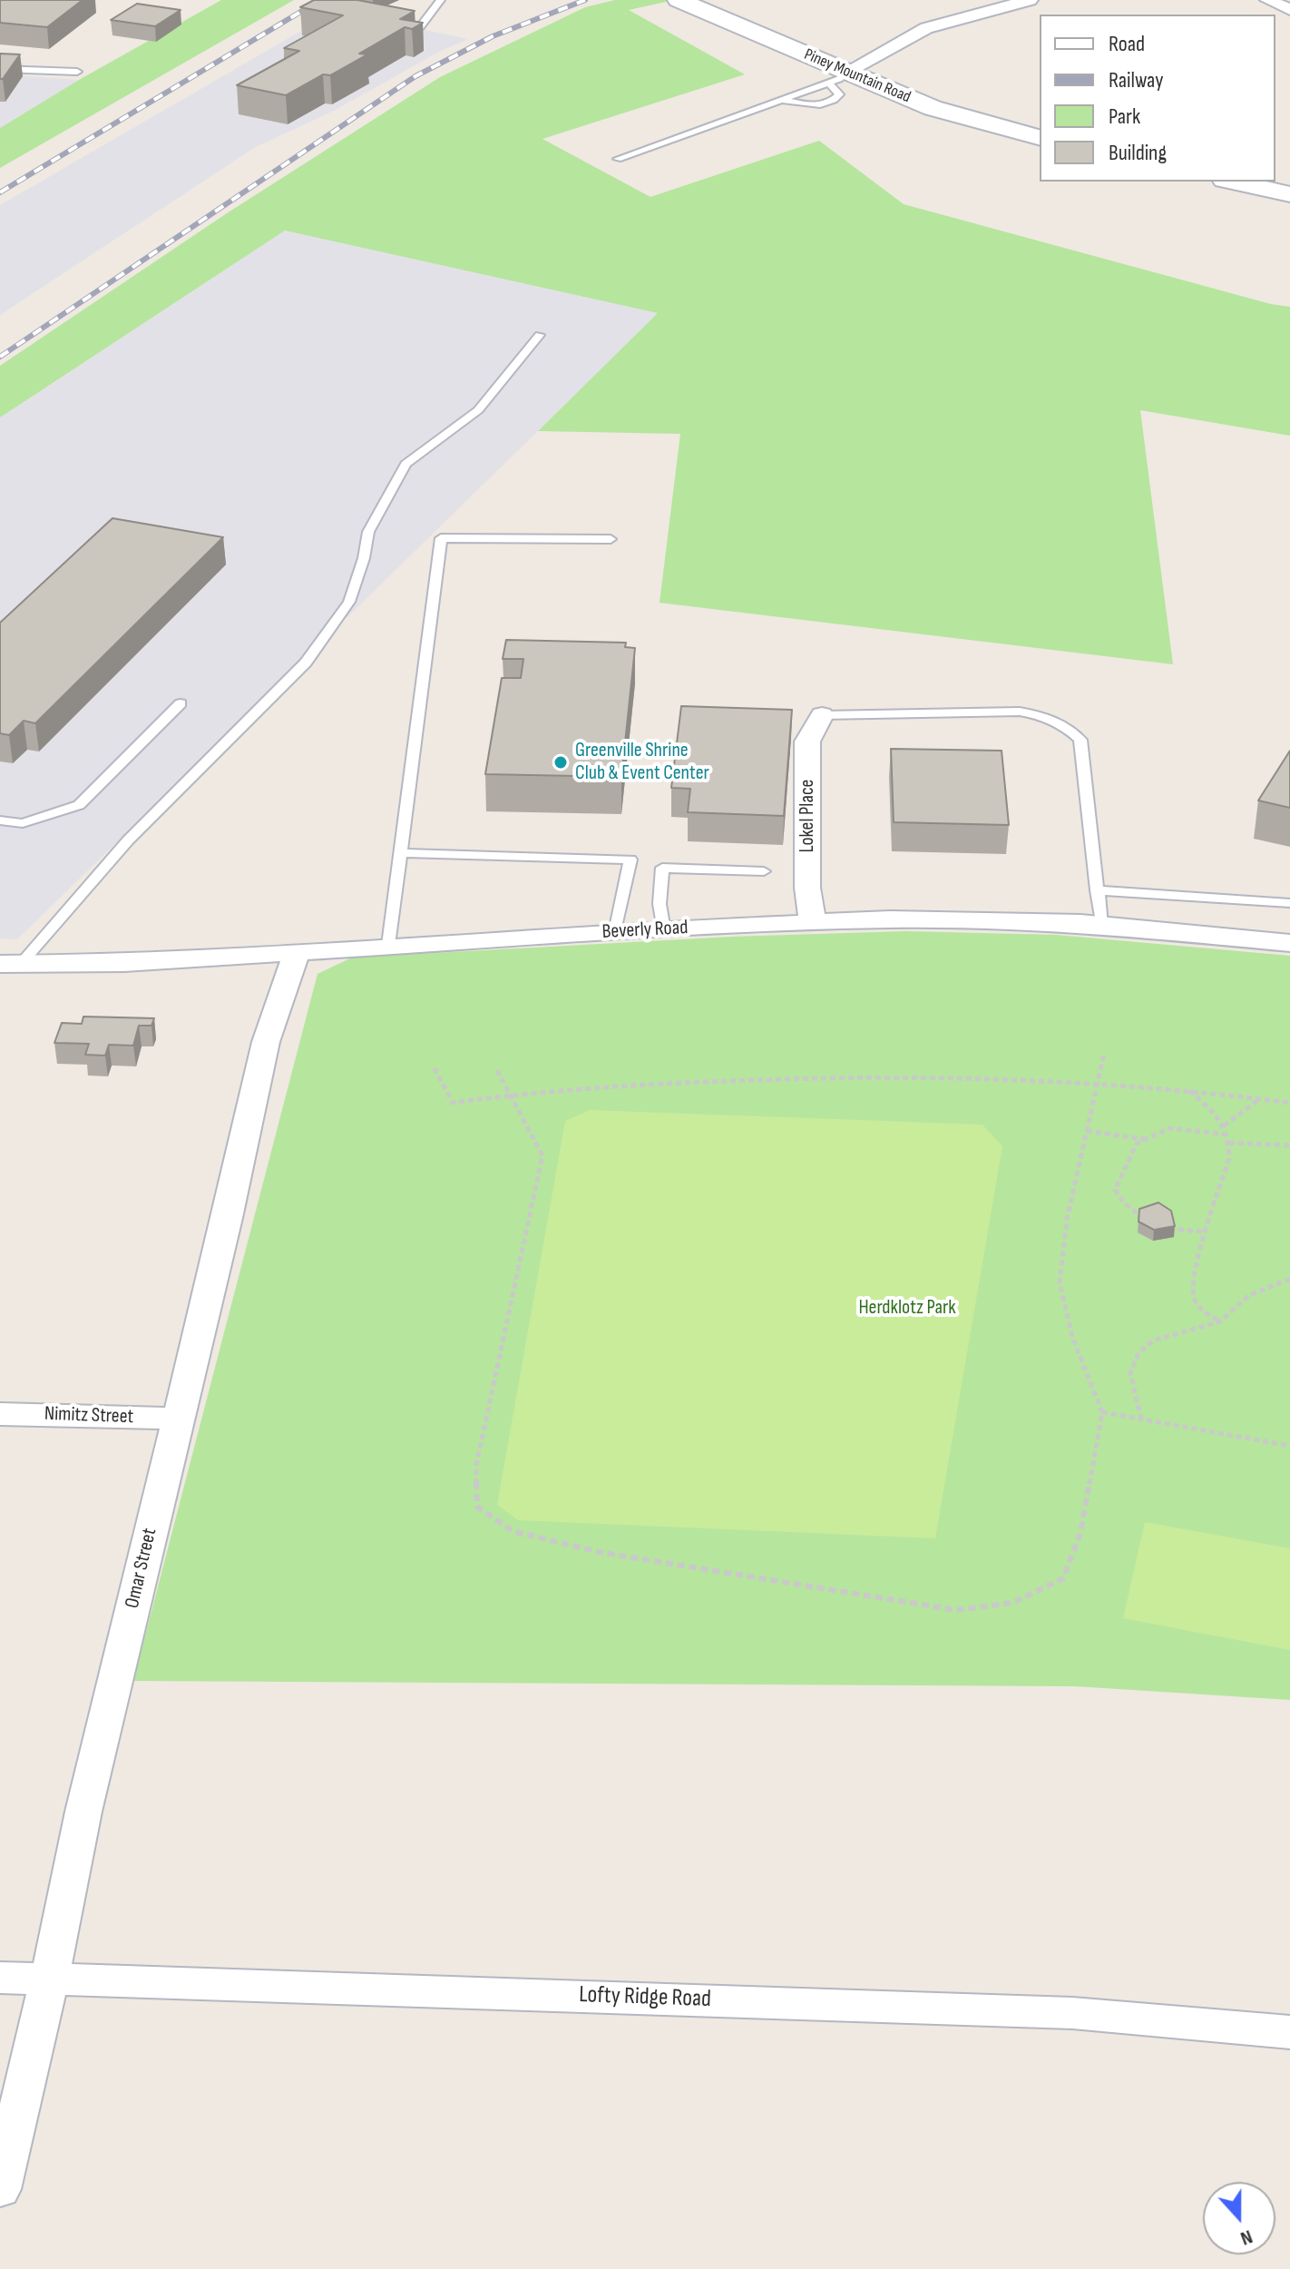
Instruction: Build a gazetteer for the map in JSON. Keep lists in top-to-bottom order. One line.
{"streets":{"street":["Piney Mountain Road","Lokel Place","Beverly Road","Nimitz Street","Omar Street","Lofty Ridge Road"]},"crossings":[["Lokel Place","Beverly Road"],["Beverly Road","Omar Street"],["Nimitz Street","Omar Street"],["Omar Street","Lofty Ridge Road"]],"parks":["Herdklotz Park"],"places":["Greenville Shrine Club & Event Center"],"legend":["Road","Railway","Park","Building"],"north":"bottom"}
